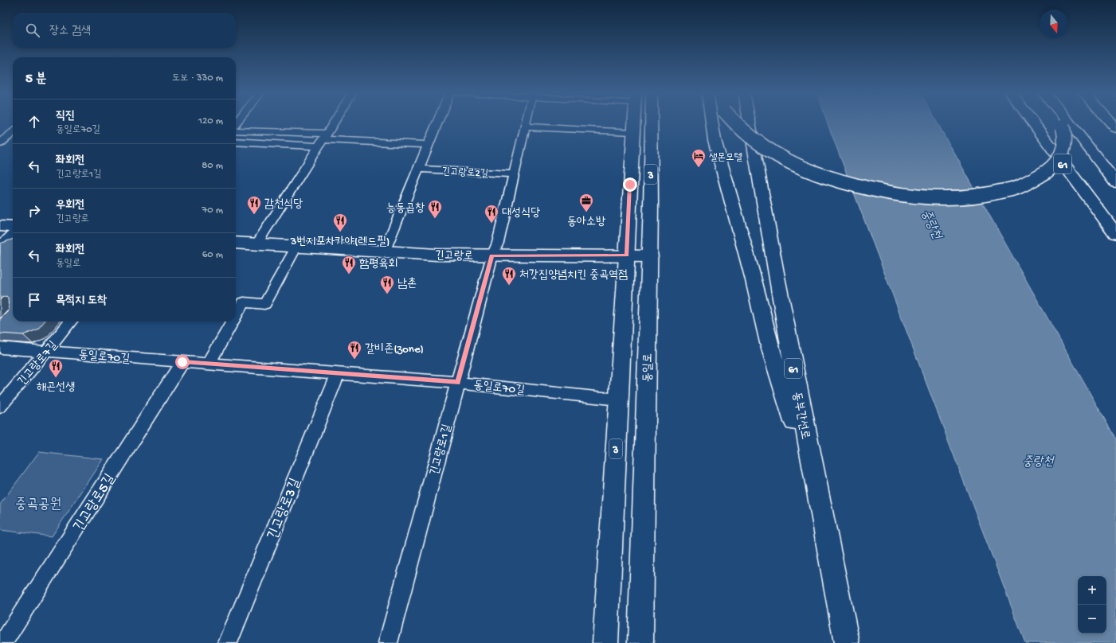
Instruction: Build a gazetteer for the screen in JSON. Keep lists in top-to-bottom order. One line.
{"streets":{"main road":["61","3","긴고랑로","동일로","동부간선로"],"street":["긴고랑로2길","동일로70길","긴고랑로7길","긴고랑로1길","긴고랑로5길","긴고랑로3길"]},"crossings":[["3","긴고랑로"],["3","동일로70길"],["긴고랑로","동일로"],["긴고랑로","긴고랑로1길"],["동일로70길","긴고랑로7길"],["동일로70길","긴고랑로1길"],["동일로70길","긴고랑로5길"],["동일로70길","긴고랑로3길"]],"water":["중랑천"],"parks":["중곡공원"],"places":{"hotel":["샐몬모텔"],"office":["동아소방"],"restaurant":["감천식당","능동곱창","대성식당","3번지포차카야(레드필)","함평육회","처갓집양념치킨 중곡역점","남촌","갈비존(zone)","해곤선생"]},"north":"bottom","page":{"search":"장소 검색","heading":["5 분","도보 · 330 m"],"list":[["직진","동일로70길","120 m"],["좌회전","긴고랑로1길","80 m"],["우회전","긴고랑로","70 m"],["좌회전","동일로","60 m"],"목적지 도착"],"map_buttons":["+","−"]}}
